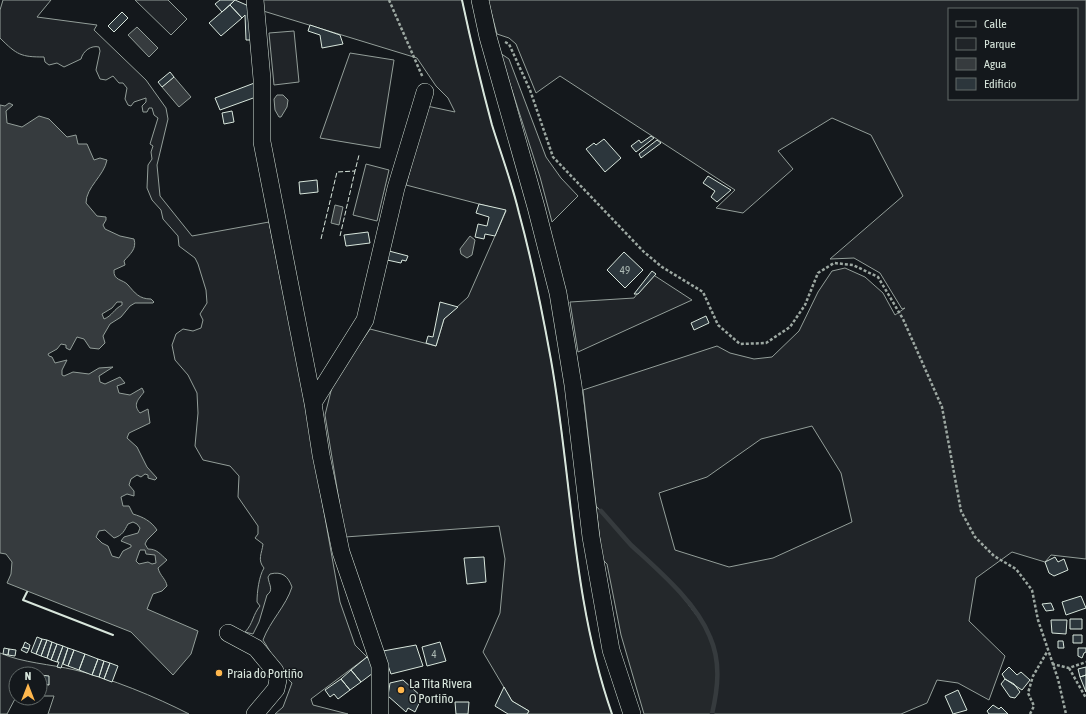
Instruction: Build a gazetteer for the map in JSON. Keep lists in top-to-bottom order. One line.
{"places":["Praia do Portiño","La Tita Rivera O Portiño"],"house_numbers":["49","4"],"legend":["Calle","Parque","Agua","Edificio"],"north":"top"}
